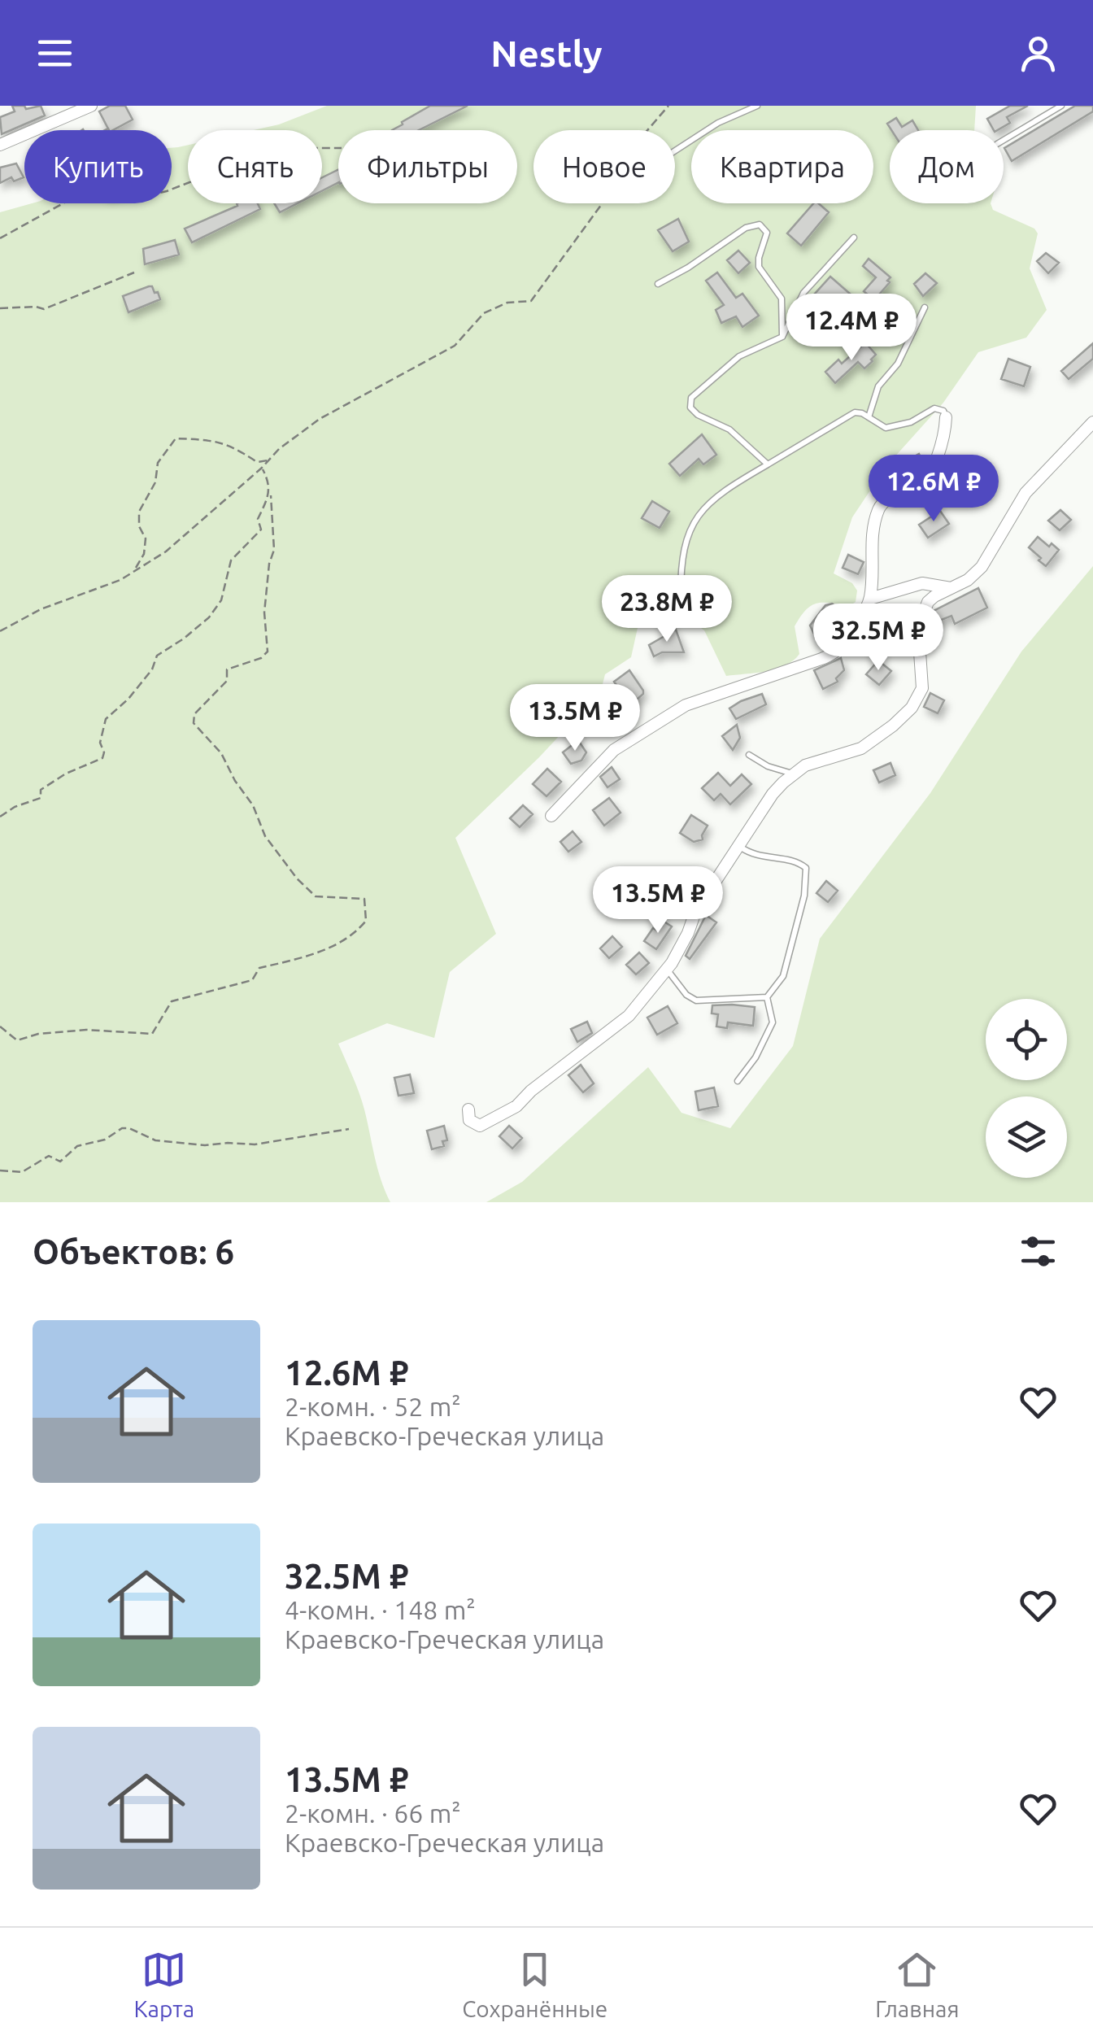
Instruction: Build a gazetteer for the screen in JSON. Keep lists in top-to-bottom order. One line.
{"page":{"header":"Nestly","chip":["Купить","Снять","Фильтры","Новое","Квартира","Дом"],"price":["12.4M ₽","12.6M ₽","23.8M ₽","32.5M ₽","13.5M ₽","13.5M ₽"],"heading":"Объектов: 6","list":[{"name":"12.6M ₽","note":"2-комн. · 52 m² · Краевско-Греческая улица"},{"name":"32.5M ₽","note":"4-комн. · 148 m² · Краевско-Греческая улица"},{"name":"13.5M ₽","note":"2-комн. · 66 m² · Краевско-Греческая улица"}],"tabs":["Карта","Сохранённые","Главная"]}}
